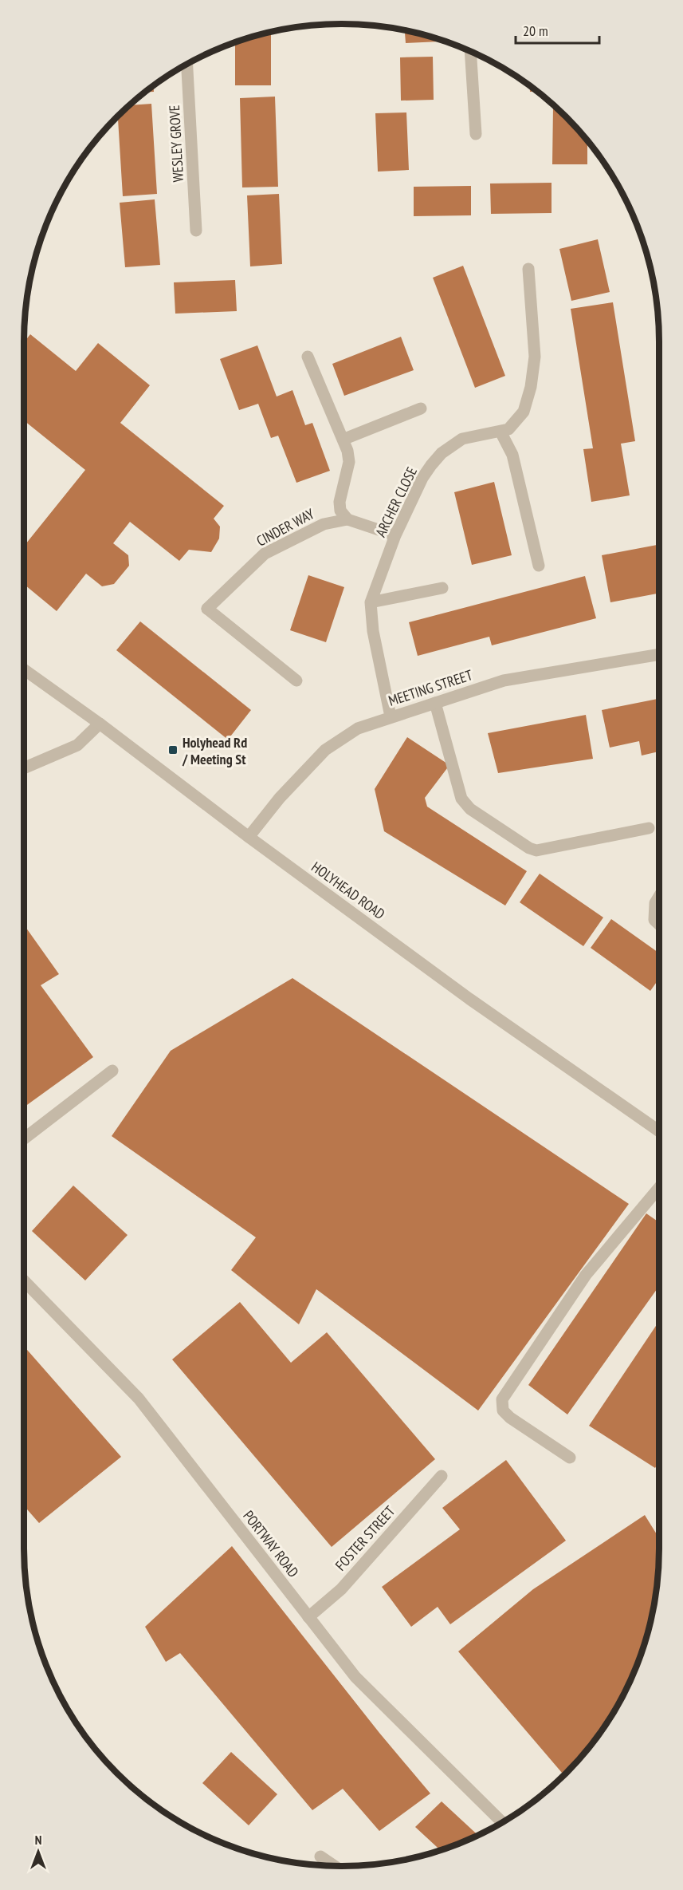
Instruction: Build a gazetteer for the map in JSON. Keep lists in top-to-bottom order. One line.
{"streets":{"street":["WESLEY GROVE","ARCHER CLOSE","CINDER WAY","MEETING STREET","HOLYHEAD ROAD","FOSTER STREET","PORTWAY ROAD"]},"crossings":[["ARCHER CLOSE","CINDER WAY"],["ARCHER CLOSE","MEETING STREET"],["MEETING STREET","HOLYHEAD ROAD"],["FOSTER STREET","PORTWAY ROAD"]],"places":{"transit":["Holyhead Rd / Meeting St"]},"scale_bar":"20 m","north":"top"}
